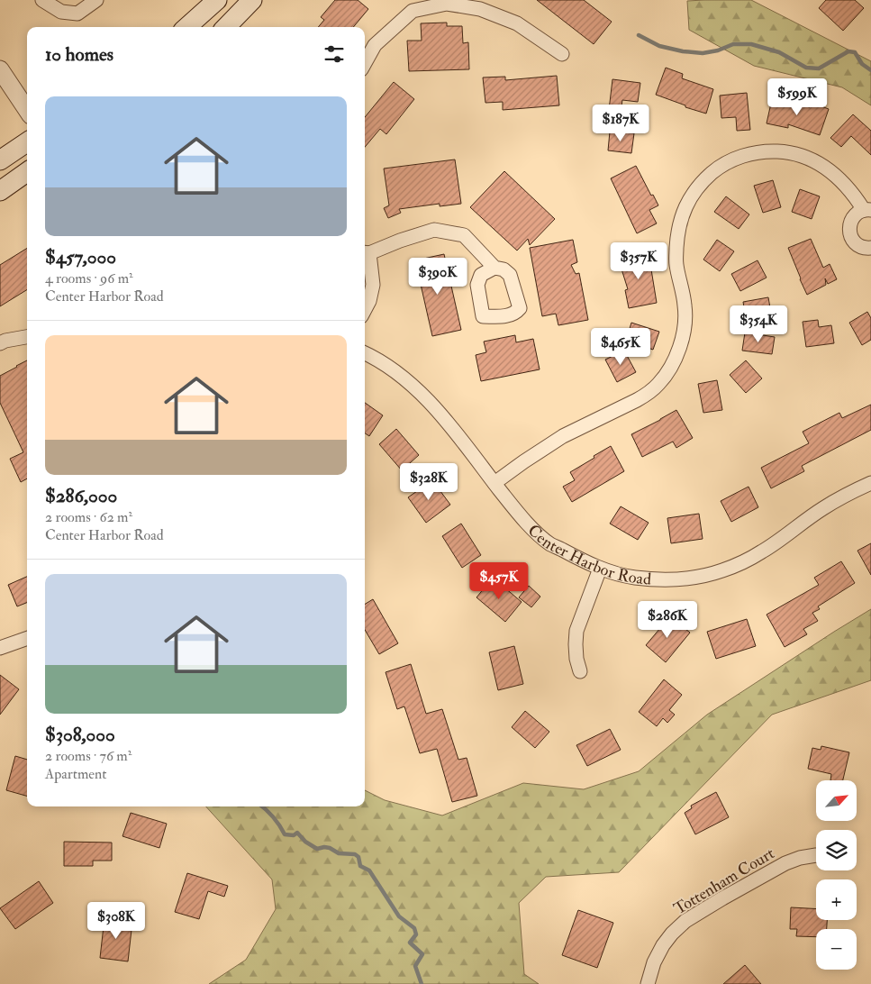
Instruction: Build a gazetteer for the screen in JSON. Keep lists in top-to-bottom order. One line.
{"streets":{"street":["Center Harbor Road","Tottenham Court"]},"north":"top right","page":{"heading":"10 homes","price":["$599K","$187K","$357K","$390K","$354K","$465K","$328K","$457K","$286K","$308K"],"list":[{"name":"$457,000","note":"4 rooms · 96 m² · Center Harbor Road"},{"name":"$286,000","note":"2 rooms · 62 m² · Center Harbor Road"},{"name":"$308,000","note":"2 rooms · 76 m² · Apartment"}],"map_buttons":["+","−"]}}
